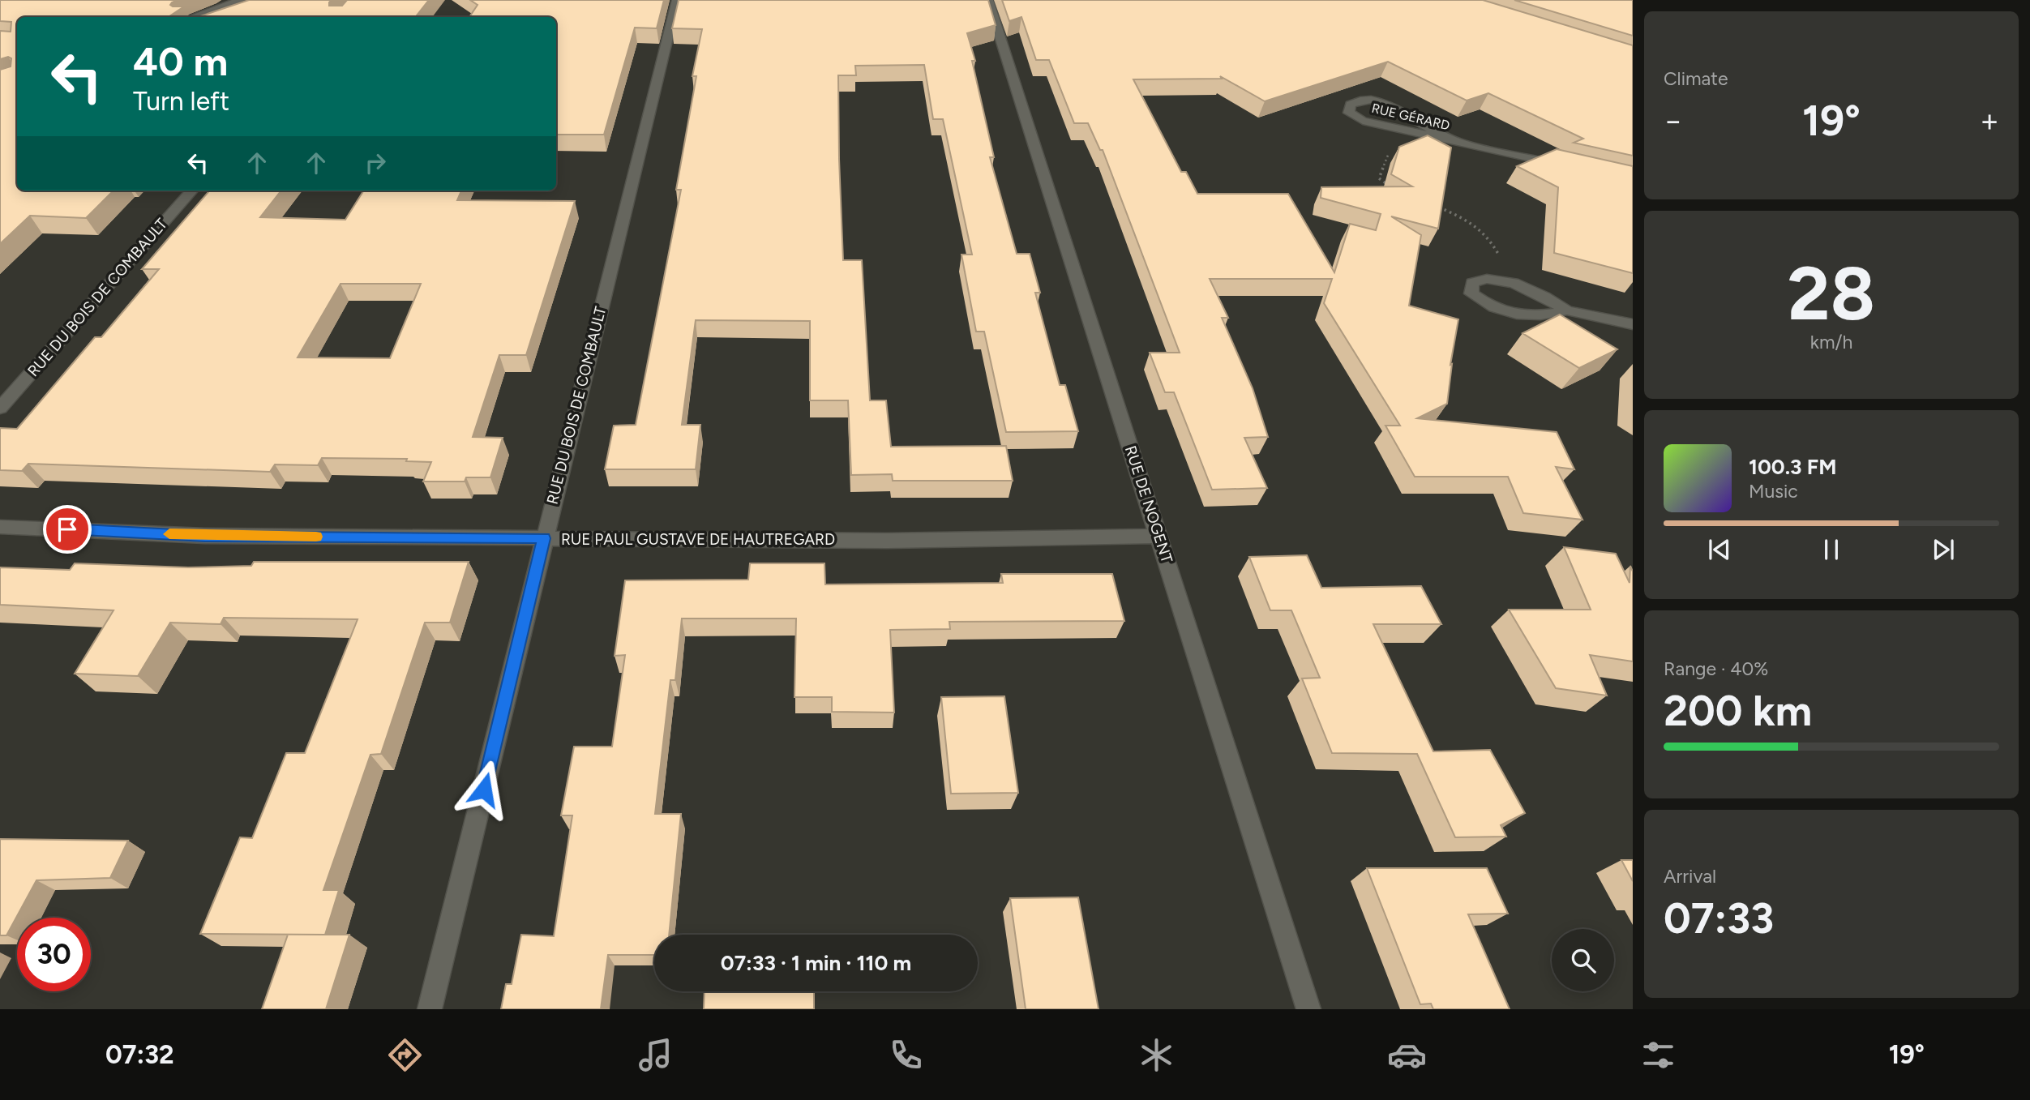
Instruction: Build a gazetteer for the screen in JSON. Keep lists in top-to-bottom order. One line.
{"streets":{"street":["RUE GÉRARD","RUE DU BOIS DE COMBAULT","RUE DE NOGENT","RUE PAUL GUSTAVE DE HAUTREGARD"]},"crossings":[["RUE DU BOIS DE COMBAULT","RUE PAUL GUSTAVE DE HAUTREGARD"],["RUE DE NOGENT","RUE PAUL GUSTAVE DE HAUTREGARD"]],"page":{"tile":["Climate",["28","km/h"],["Range · 40%","200 km"],["Arrival","07:33"]],"turn":["40 m","Turn left"],"heat":["−","19°","+"],"song":["100.3 FM","Music"],"limit":"30","trip":"07:33 · 1 min · 110 m","tabs":["07:32","19°"]}}
